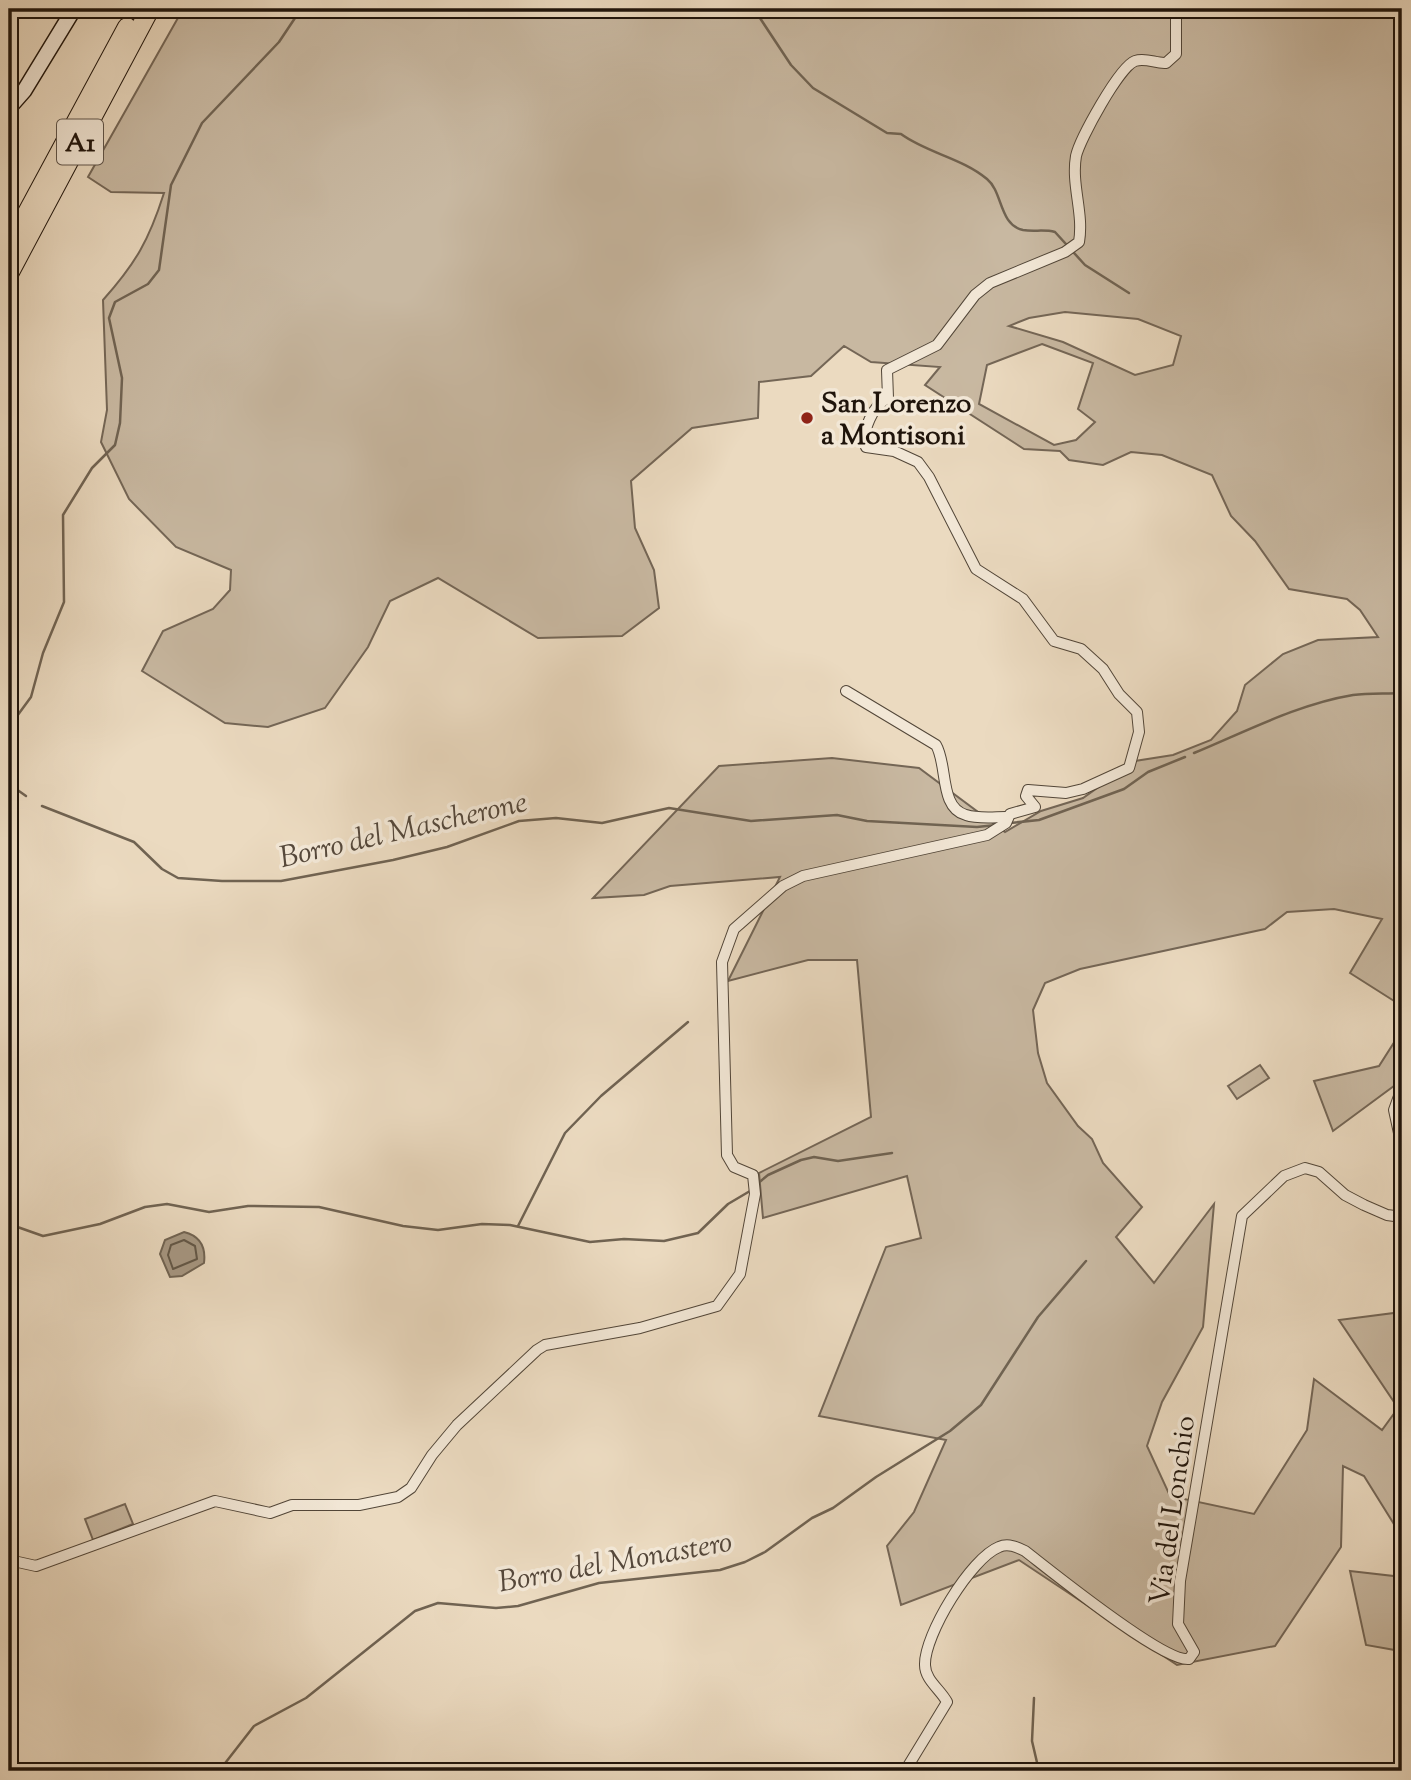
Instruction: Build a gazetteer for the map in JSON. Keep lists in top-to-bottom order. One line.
{"streets":{"highway":["A1"],"street":["Via del Lonchio"]},"water":["Borro del Mascherone","Borro del Monastero"],"places":["San Lorenzo a Montisoni"]}
